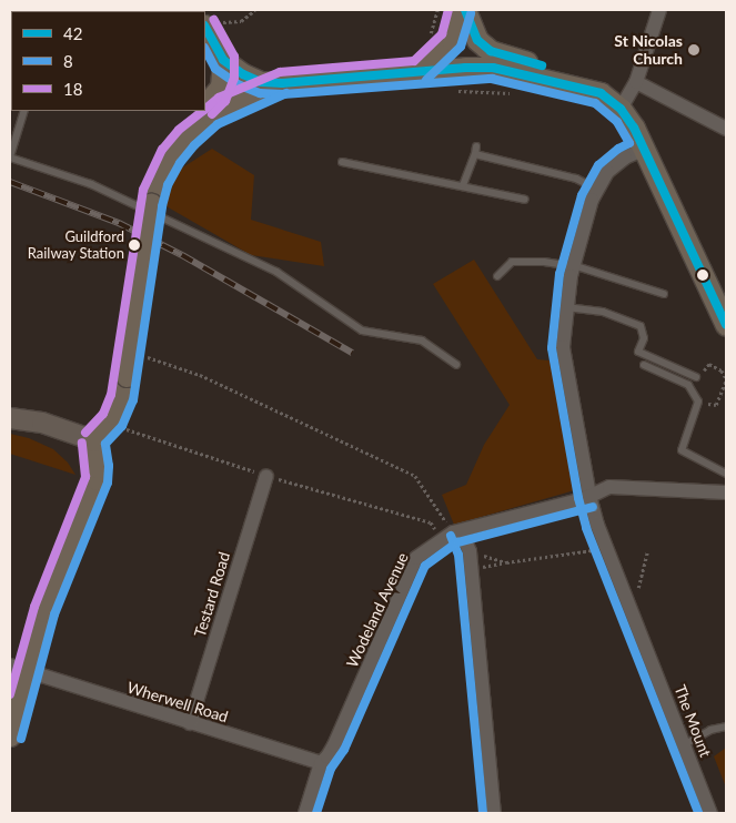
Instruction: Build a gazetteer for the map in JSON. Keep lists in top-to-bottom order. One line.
{"streets":{"street":["Testard Road","Wodeland Avenue","Wherwell Road","The Mount"]},"crossings":[["Testard Road","Wherwell Road"],["Wodeland Avenue","Wherwell Road"],["Wodeland Avenue","The Mount"]],"places":["St Nicolas Church","Guildford Railway Station"],"lines":["transit line 42","transit line 18","transit line 8"],"legend":["42","8","18"]}
